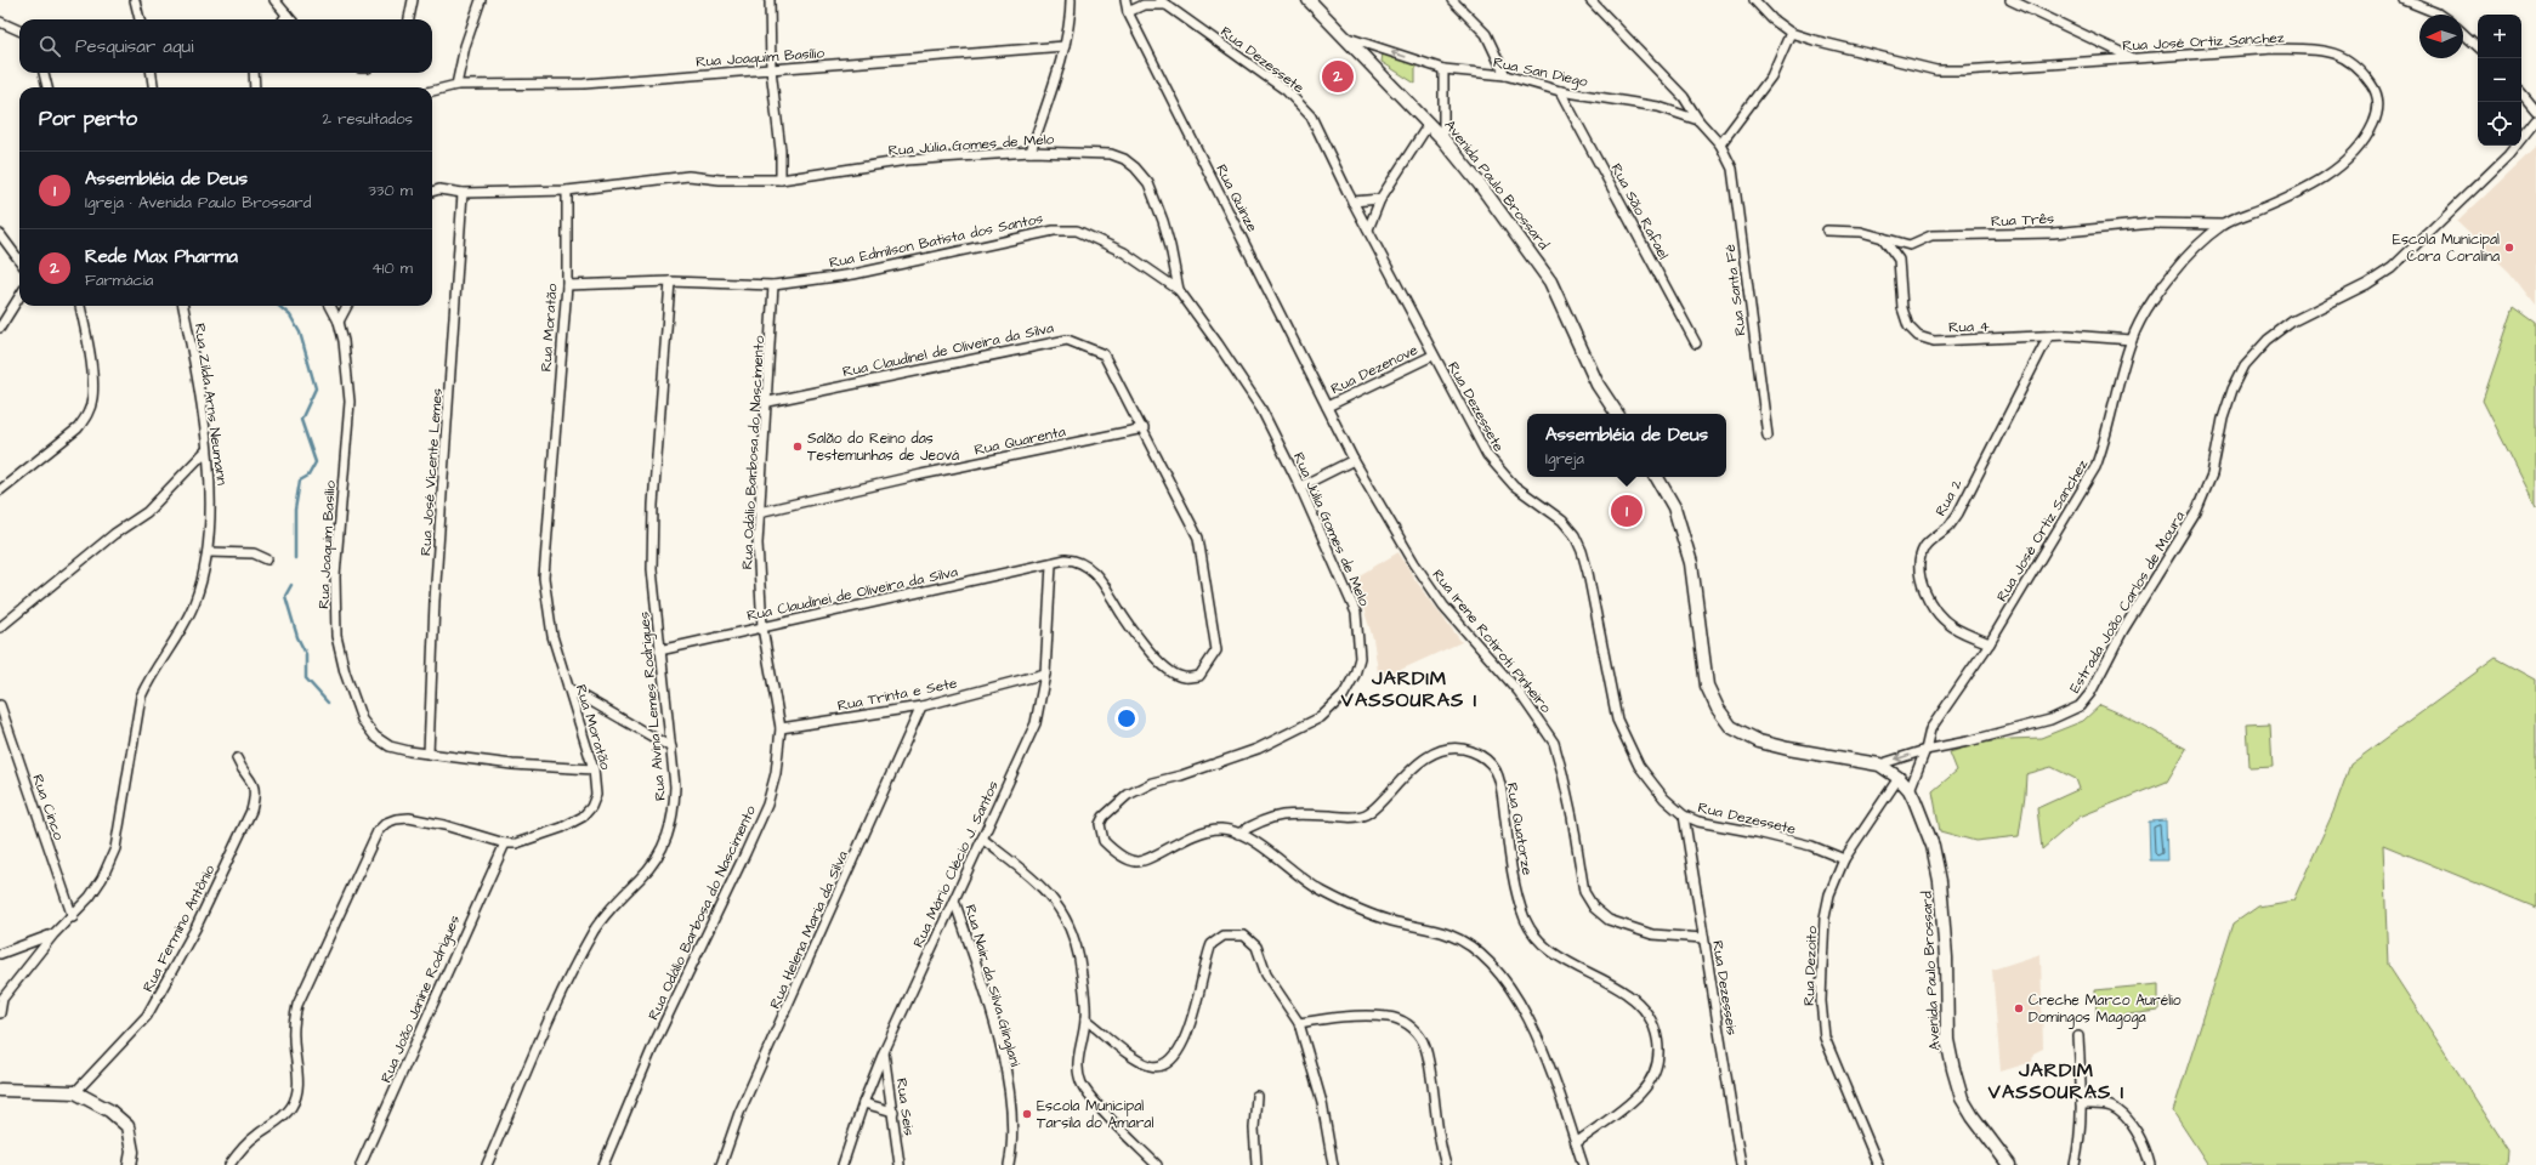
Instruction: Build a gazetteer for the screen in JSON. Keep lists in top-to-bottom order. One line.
{"streets":{"main road":["Avenida Paulo Brossard"],"street":["Rua José Ortiz Sanchez","Rua Joaquim Basílio","Rua Dezessete","Rua San Diego","Rua Júlia Gomes de Melo","Rua Quinze","Rua São Rafael","Rua Três","Rua Edmilson Batista dos Santos","Rua Santa Fé","Rua 4","Rua Moratão","Rua Claudinel de Oliveira da Silva","Rua Dezenove","Rua Zilda Arns Neumann","Rua Quarenta","Rua Odálio Barbosa do Nascimento","Rua José Vicente Lemes","Rua 2","Rua Claudinei de Oliveira da Silva","Estrada João Carlos de Moura","Rua Irene Rotiroti Pinheiro","Rua Trinta e Sete","Rua Alvina Lemes Rodrigues","Rua Cinco","Rua Quatorze","Rua Mário Clécio J. Santos","Rua Fermino Antônio","Rua Helena Maria da Silva","Rua Dezoito","Rua Nair da Silva Glinglani","Rua Dezesseis","Rua João Janine Rodrigues","Rua Seis"]},"crossings":[["Rua José Ortiz Sanchez","Avenida Paulo Brossard"],["Rua José Ortiz Sanchez","Rua Três"],["Rua José Ortiz Sanchez","Rua 4"],["Rua José Ortiz Sanchez","Rua 2"],["Rua José Ortiz Sanchez","Estrada João Carlos de Moura"],["Rua Joaquim Basílio","Rua Moratão"],["Rua Joaquim Basílio","Rua José Vicente Lemes"],["Rua Dezessete","Rua Dezenove"],["Rua Dezessete","Rua Dezoito"],["Rua Dezessete","Rua Dezesseis"],["Rua San Diego","Avenida Paulo Brossard"],["Rua San Diego","Rua São Rafael"],["Rua San Diego","Rua Santa Fé"],["Rua Júlia Gomes de Melo","Rua Edmilson Batista dos Santos"],["Rua Júlia Gomes de Melo","Rua Moratão"],["Rua Júlia Gomes de Melo","Rua José Vicente Lemes"],["Rua Júlia Gomes de Melo","Rua Quatorze"],["Avenida Paulo Brossard","Estrada João Carlos de Moura"],["Avenida Paulo Brossard","Rua Dezoito"],["Rua Quinze","Rua Dezenove"],["Rua Quinze","Rua Irene Rotiroti Pinheiro"],["Rua Três","Rua 4"],["Rua Edmilson Batista dos Santos","Rua Moratão"],["Rua Edmilson Batista dos Santos","Rua Odálio Barbosa do Nascimento"],["Rua Edmilson Batista dos Santos","Rua Alvina Lemes Rodrigues"],["Rua 4","Rua 2"],["Rua Moratão","Rua João Janine Rodrigues"],["Rua Claudinel de Oliveira da Silva","Rua Quarenta"],["Rua Claudinel de Oliveira da Silva","Rua Odálio Barbosa do Nascimento"],["Rua Claudinel de Oliveira da Silva","Rua Claudinei de Oliveira da Silva"],["Rua Claudinel de Oliveira da Silva","Rua Mário Clécio J. Santos"],["Rua Dezenove","Rua Irene Rotiroti Pinheiro"],["Rua Zilda Arns Neumann","Rua Cinco"],["Rua Quarenta","Rua Odálio Barbosa do Nascimento"],["Rua Odálio Barbosa do Nascimento","Rua Claudinei de Oliveira da Silva"],["Rua Odálio Barbosa do Nascimento","Rua Trinta e Sete"],["Rua Claudinei de Oliveira da Silva","Rua Alvina Lemes Rodrigues"],["Rua Claudinei de Oliveira da Silva","Rua Mário Clécio J. Santos"],["Rua Irene Rotiroti Pinheiro","Rua Dezesseis"],["Rua Trinta e Sete","Rua Mário Clécio J. Santos"],["Rua Trinta e Sete","Rua Helena Maria da Silva"],["Rua Mário Clécio J. Santos","Rua Nair da Silva Glinglani"],["Rua Mário Clécio J. Santos","Rua Seis"]],"districts":["JARDIM VASSOURAS I","JARDIM VASSOURAS I"],"places":["Escola Municipal Cora Coralina","Salão do Reino das Testemunhas de Jeová","Creche Marco Aurélio Domingos Magoga","Escola Municipal Tarsila do Amaral"],"north":"left","page":{"map_buttons":["+","−"],"search":"Pesquisar aqui","pins":["2","1"],"heading":["Por perto","2 resultados"],"list":[{"mark":"1","name":"Assembléia de Deus","note":"Igreja · Avenida Paulo Brossard","value":"330 m"},{"mark":"2","name":"Rede Max Pharma","note":"Farmácia","value":"410 m"}],"popup":["Assembléia de Deus","Igreja"]}}
